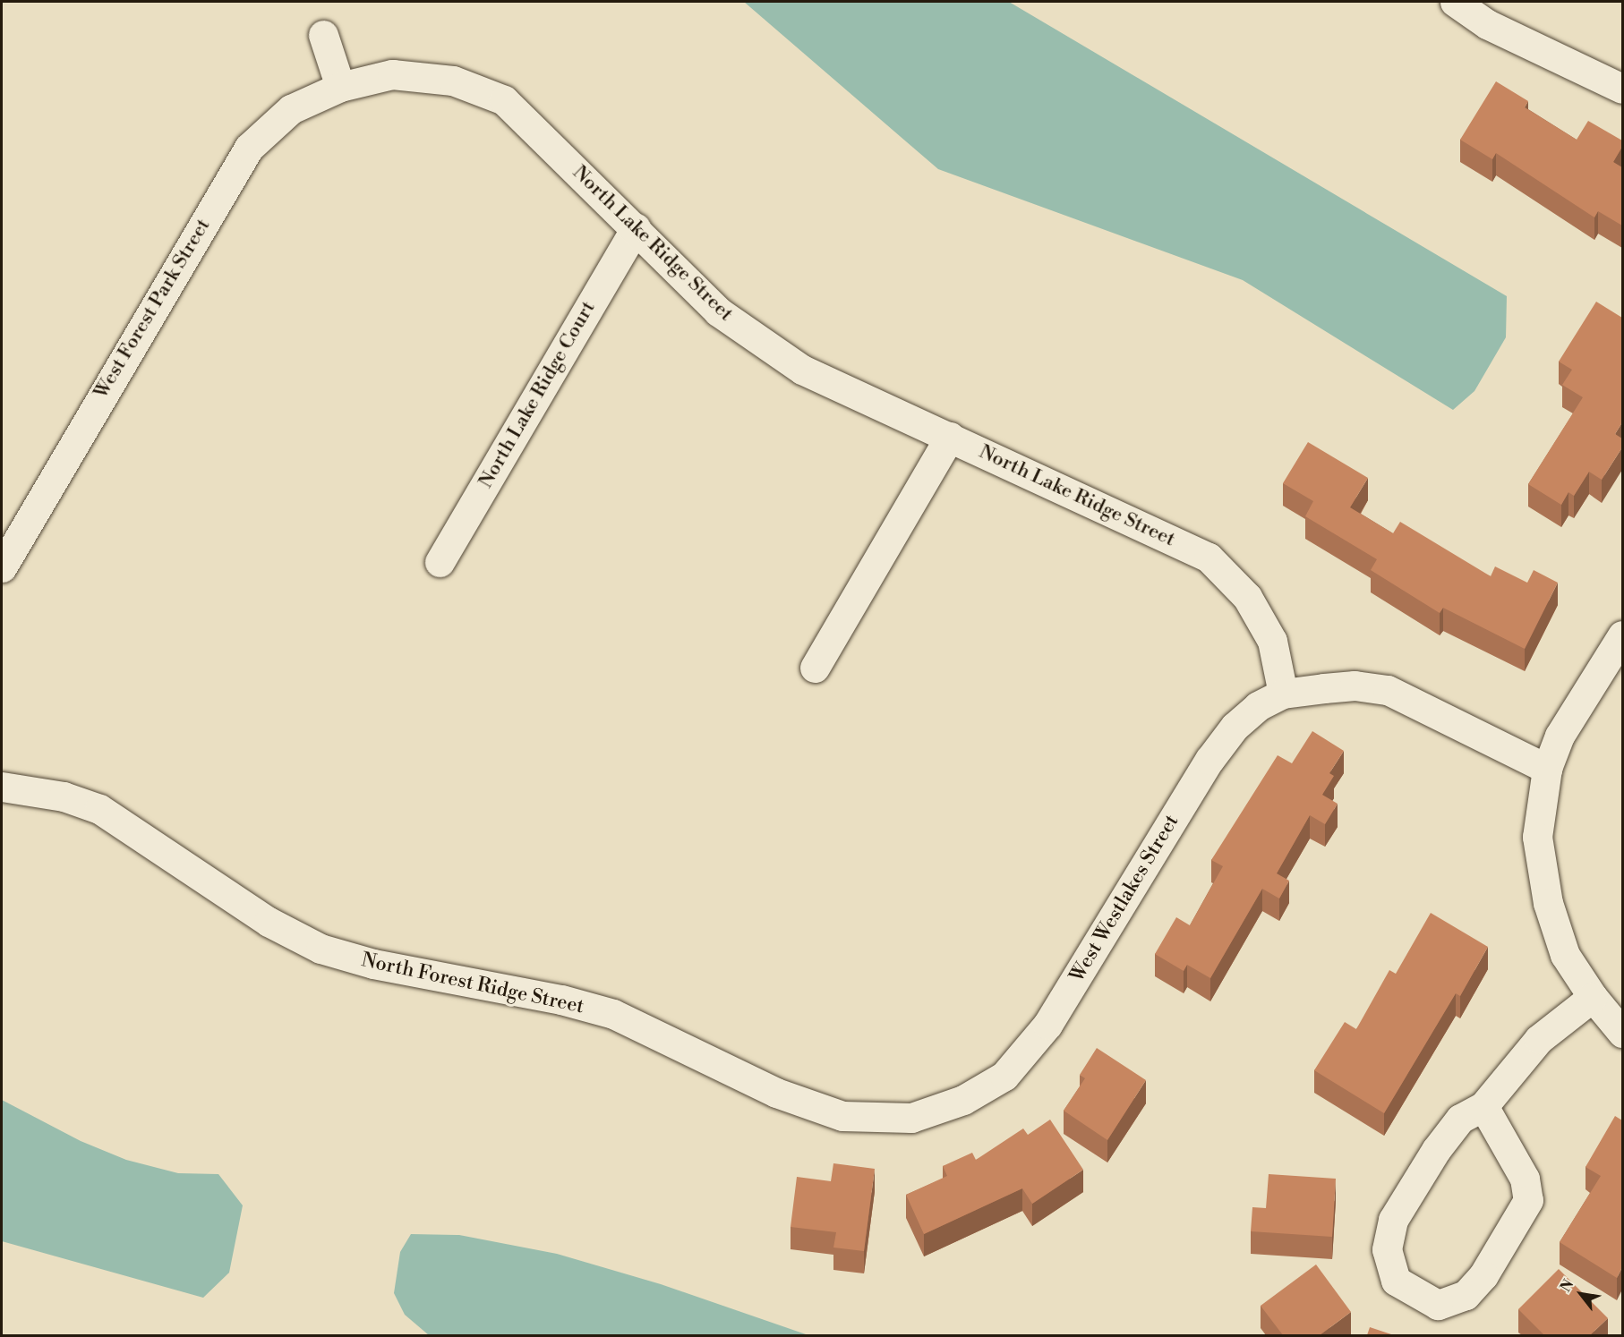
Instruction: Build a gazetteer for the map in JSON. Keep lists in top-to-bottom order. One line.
{"streets":{"street":["North Lake Ridge Street","West Forest Park Street","North Lake Ridge Court","West Westlakes Street","North Forest Ridge Street"]},"crossings":[["North Lake Ridge Street","West Forest Park Street"],["North Lake Ridge Street","North Lake Ridge Court"],["North Lake Ridge Street","West Westlakes Street"],["West Westlakes Street","North Forest Ridge Street"]],"north":"top left"}
